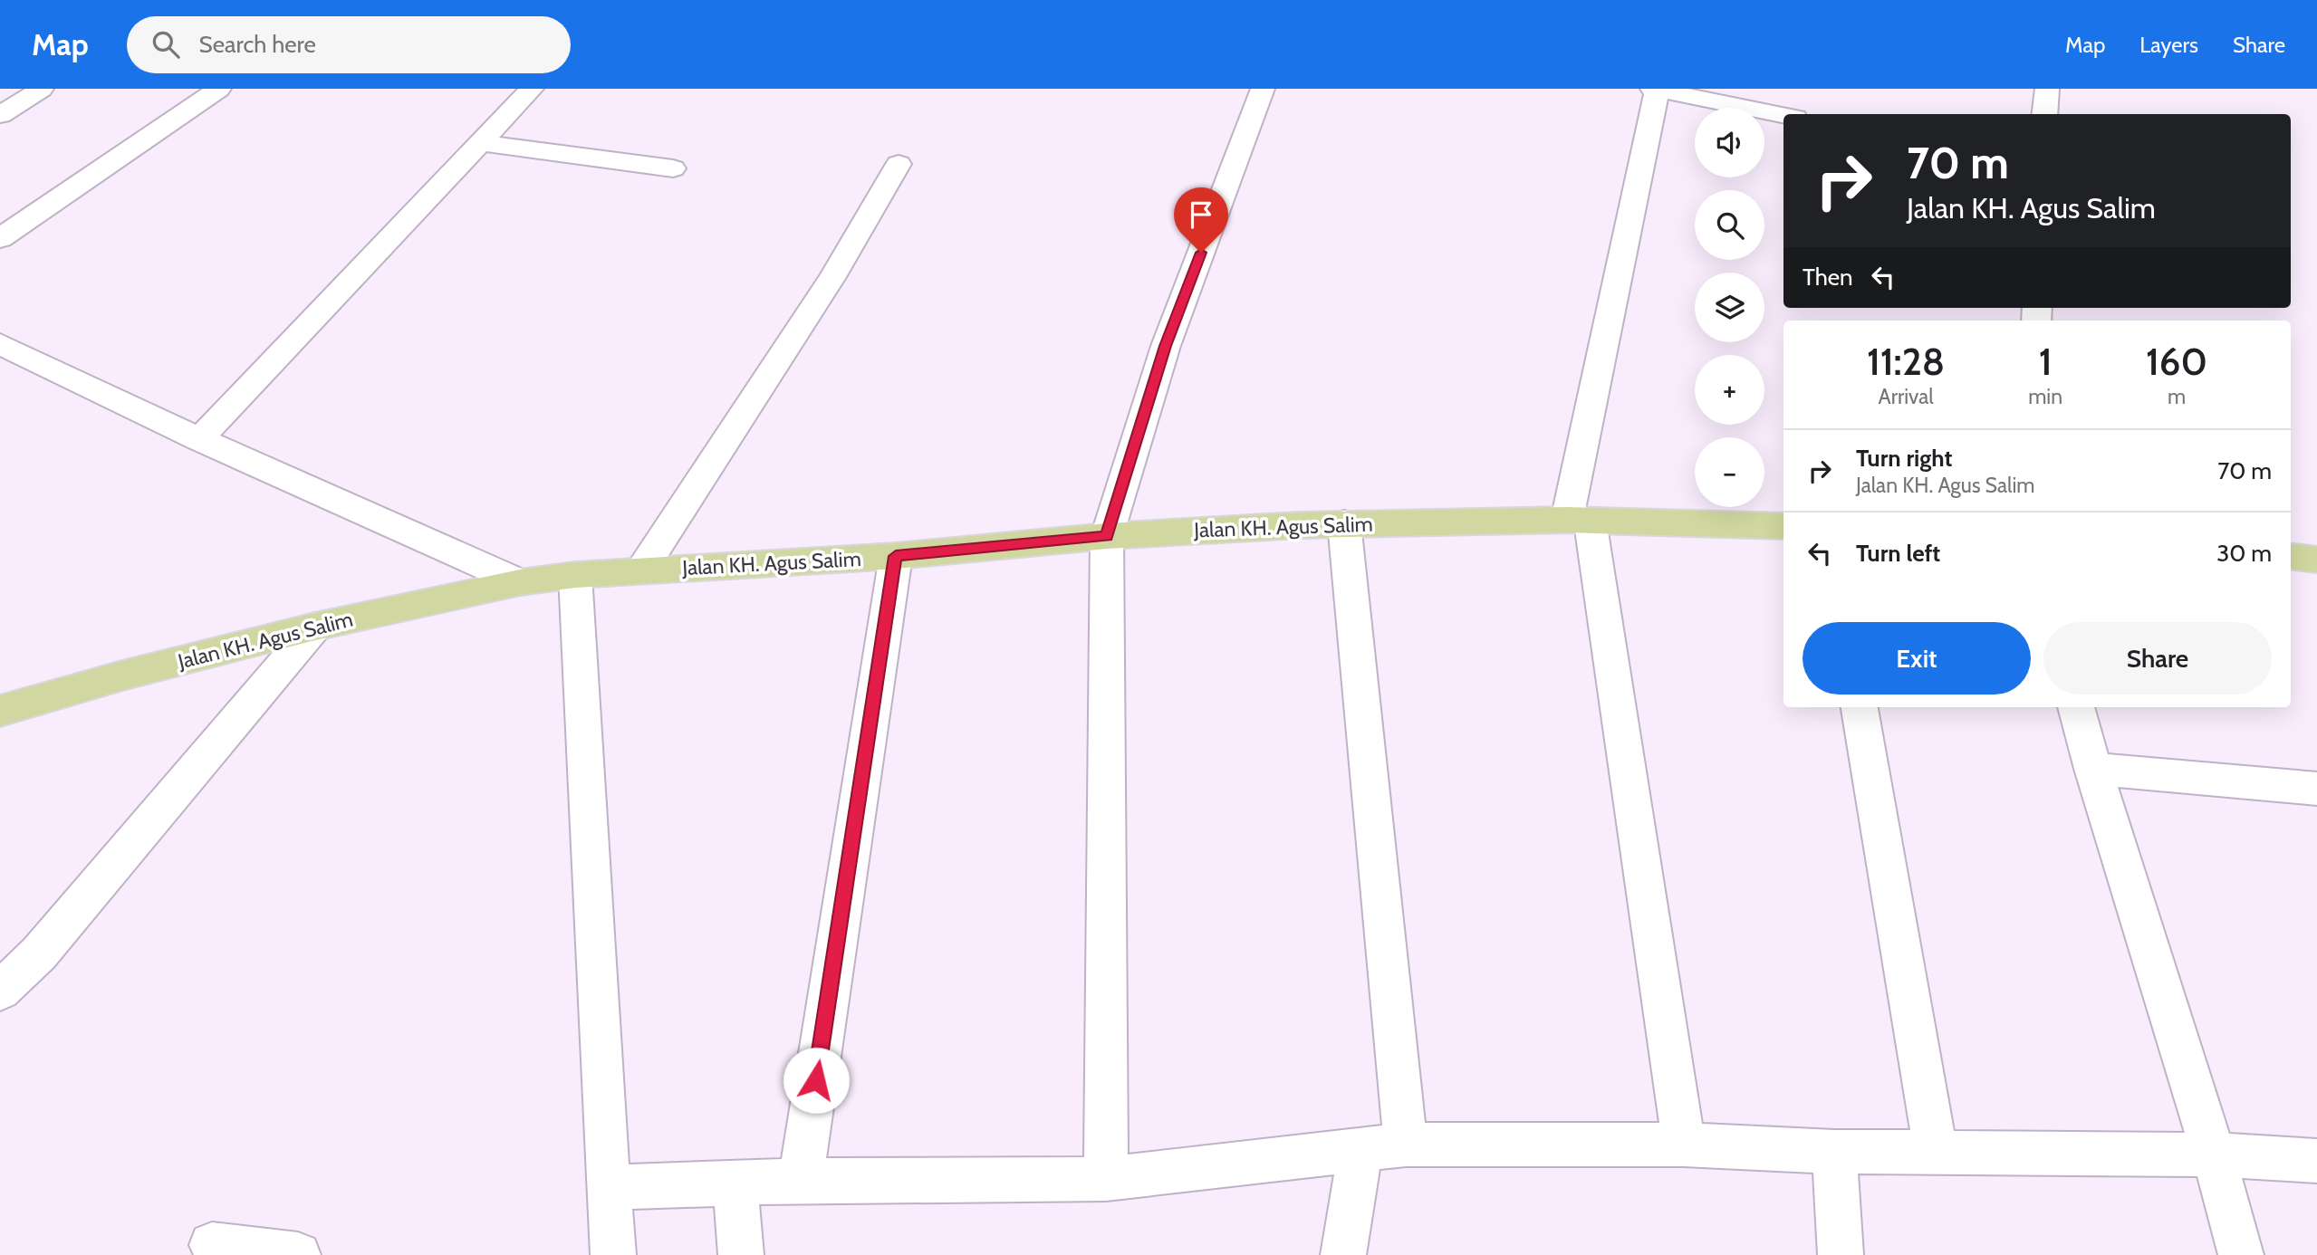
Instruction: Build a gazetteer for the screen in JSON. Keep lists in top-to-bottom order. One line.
{"streets":{"main road":["Jalan KH. Agus Salim"]},"page":{"header":"Map","search":"Search here","nav":["Map","Layers","Share"],"map_buttons":["+","−"],"turn":["70 m","Jalan KH. Agus Salim"],"then":"Then","eta":["11:28","Arrival","1","min","160","m"],"list":[{"name":"Turn right","note":"Jalan KH. Agus Salim","value":"70 m"},{"name":"Turn left","value":"30 m"}],"buttons":["Exit","Share"]}}
